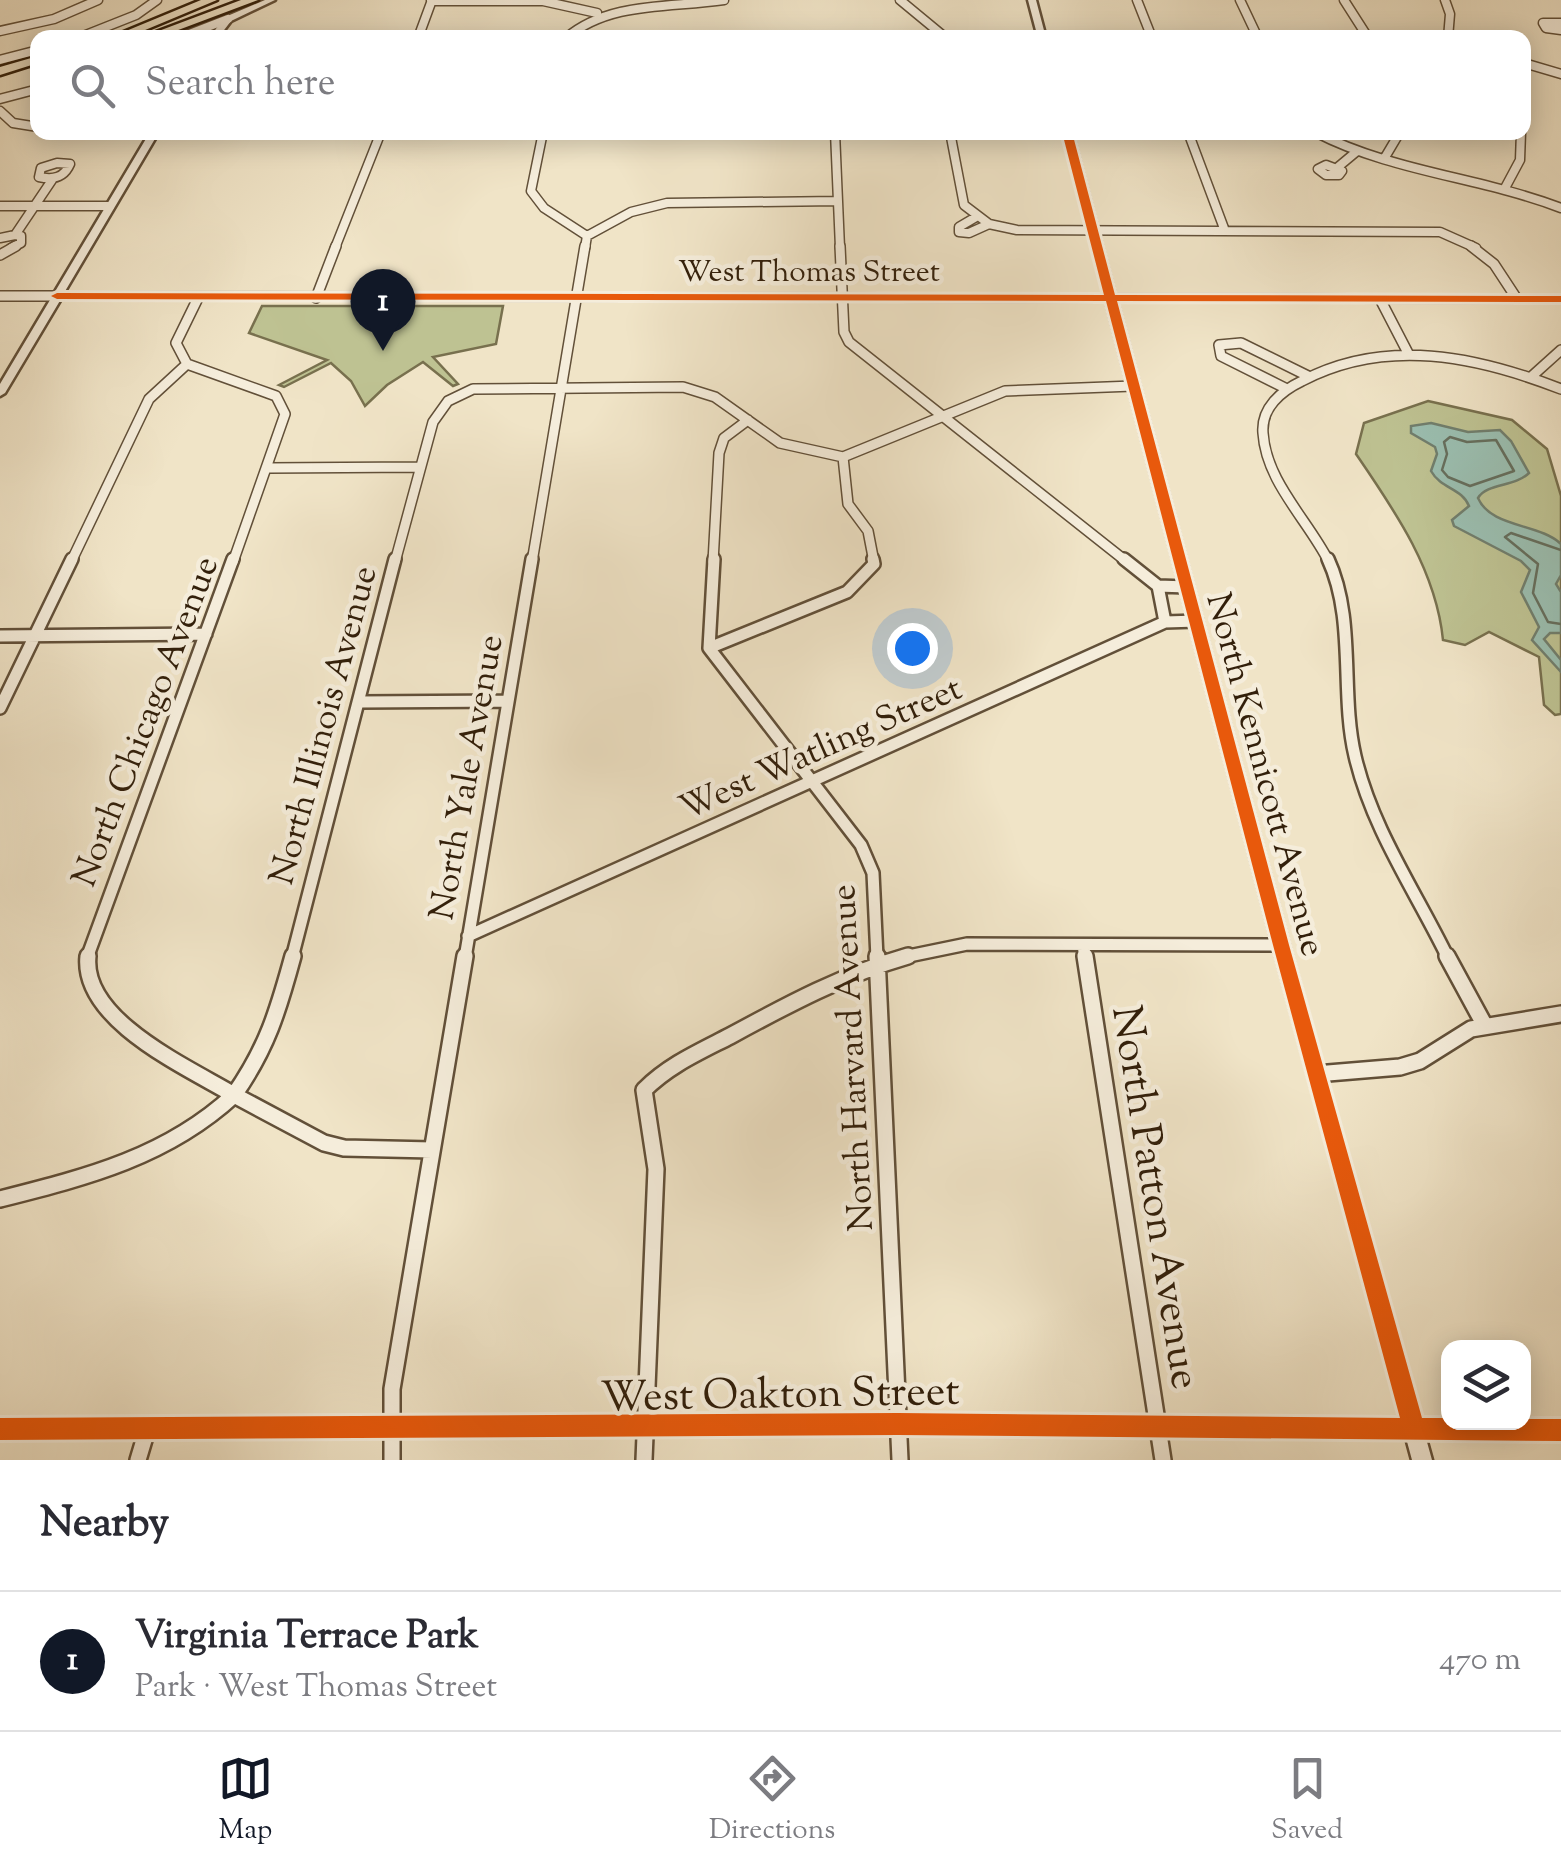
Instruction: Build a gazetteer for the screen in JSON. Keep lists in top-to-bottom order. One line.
{"streets":{"street":["West Thomas Street","North Chicago Avenue","North Illinois Avenue","West Watling Street","North Kennicott Avenue","North Yale Avenue","North Harvard Avenue","North Patton Avenue","West Oakton Street"]},"crossings":[["West Thomas Street","North Kennicott Avenue"],["West Thomas Street","North Yale Avenue"],["North Chicago Avenue","North Illinois Avenue"],["North Illinois Avenue","North Yale Avenue"],["West Watling Street","North Kennicott Avenue"],["West Watling Street","North Yale Avenue"],["West Watling Street","North Harvard Avenue"],["North Kennicott Avenue","West Oakton Street"],["North Yale Avenue","West Oakton Street"],["North Harvard Avenue","West Oakton Street"],["North Patton Avenue","West Oakton Street"]],"page":{"search":"Search here","pins":"1","heading":"Nearby","list":[{"mark":"1","name":"Virginia Terrace Park","note":"Park · West Thomas Street","value":"470 m"}],"nav":["Map","Directions","Saved"]}}
